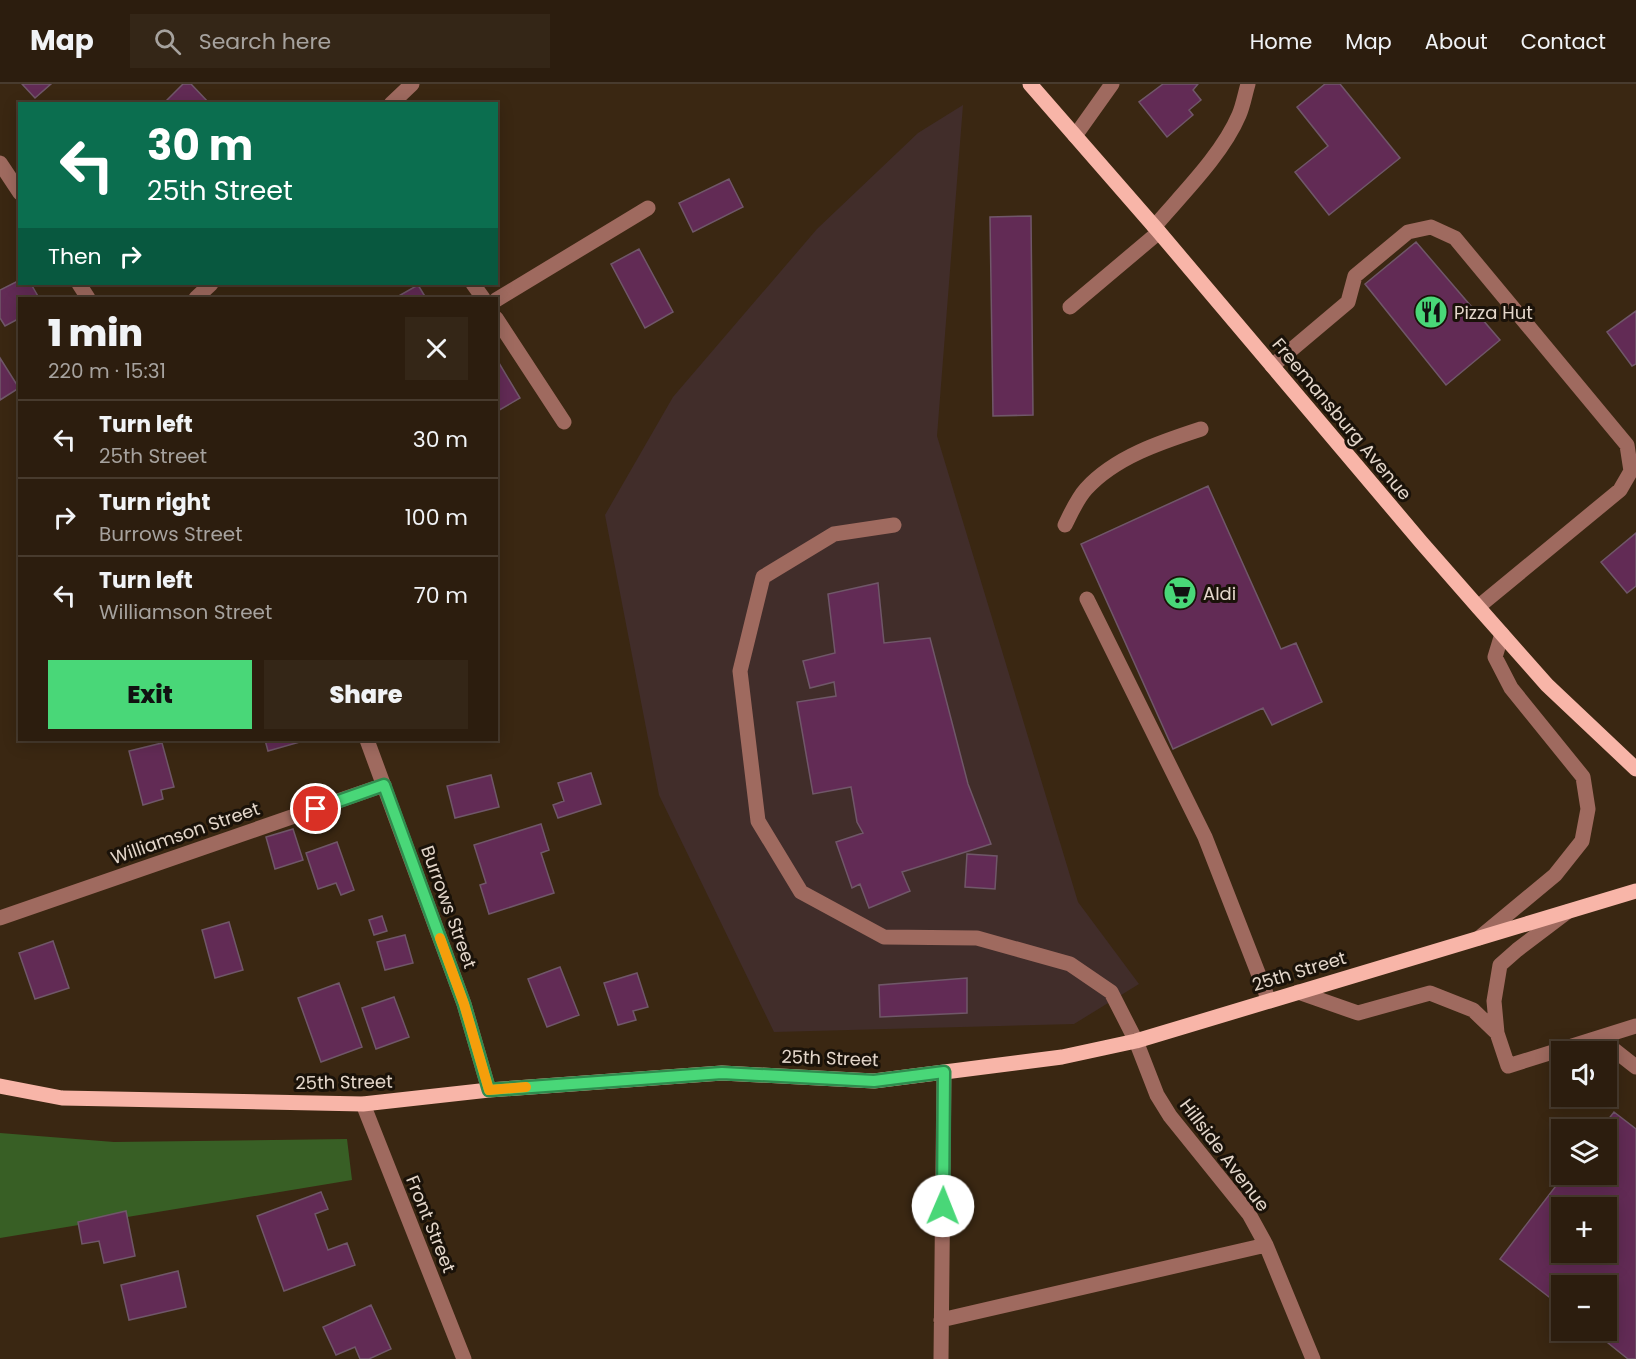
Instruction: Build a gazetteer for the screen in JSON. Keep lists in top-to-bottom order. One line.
{"streets":{"main road":["Freemansburg Avenue","25th Street"],"street":["Williamson Street","Burrows Street","Hillside Avenue","Front Street"]},"crossings":[["Williamson Street","Burrows Street"],["Burrows Street","25th Street"],["25th Street","Hillside Avenue"],["25th Street","Front Street"]],"places":{"restaurant":["Pizza Hut"],"supermarket":["Aldi"]},"page":{"header":"Map","search":"Search here","nav":["Home","Map","About","Contact"],"turn":["30 m","25th Street"],"then":"Then","heading":["1 min","220 m · 15:31"],"list":[{"name":"Turn left","note":"25th Street","value":"30 m"},{"name":"Turn right","note":"Burrows Street","value":"100 m"},{"name":"Turn left","note":"Williamson Street","value":"70 m"}],"buttons":["Exit","Share"],"map_buttons":["+","−"]}}
